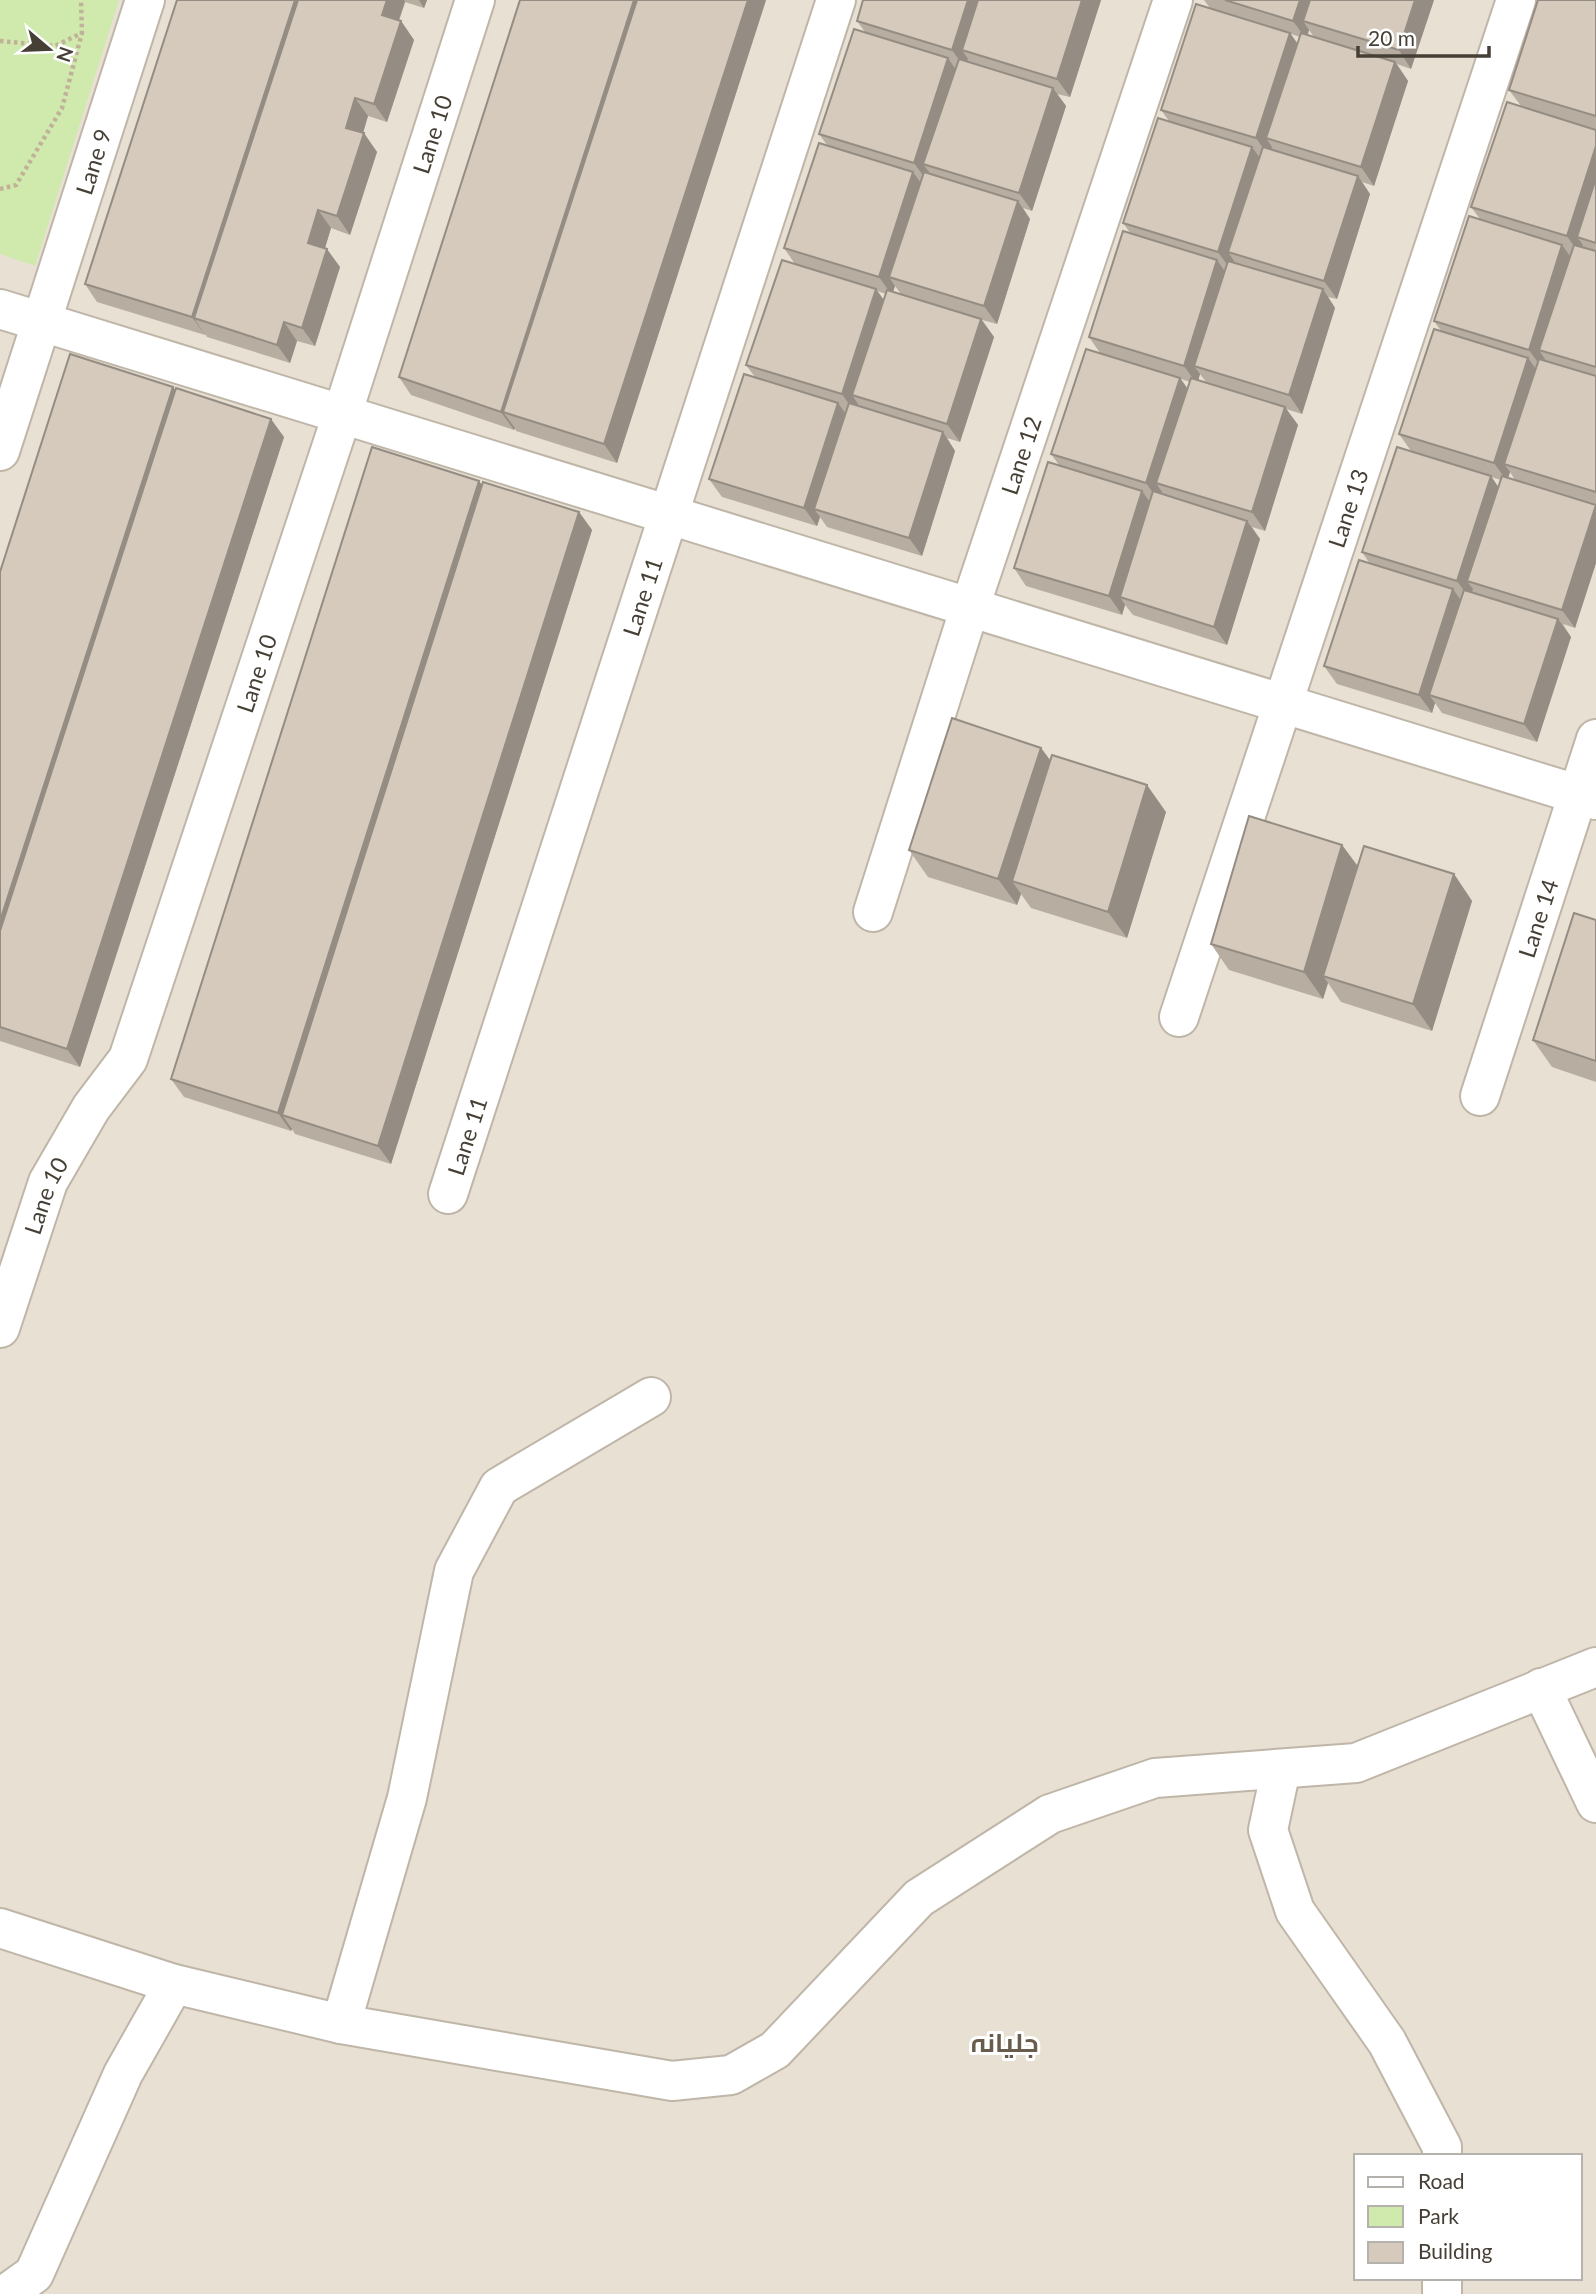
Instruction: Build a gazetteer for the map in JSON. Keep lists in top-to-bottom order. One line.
{"streets":{"street":["Lane 10","Lane 9","Lane 12","Lane 13","Lane 11","Lane 14"]},"districts":["جلیانہ"],"legend":["Road","Park","Building"],"scale_bar":"20 m","north":"right"}
